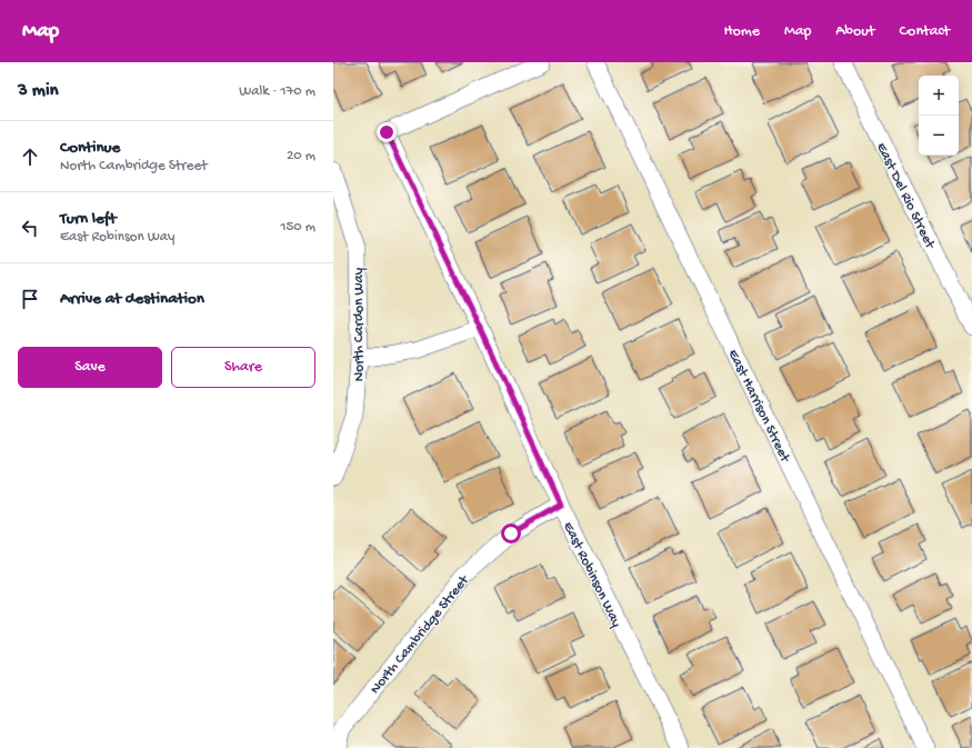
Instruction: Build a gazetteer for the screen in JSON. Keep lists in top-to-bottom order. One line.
{"streets":{"street":["East Del Rio Street","North Cardon Way","East Harrison Street","East Robinson Way","North Cambridge Street"]},"crossings":[["East Robinson Way","North Cambridge Street"]],"page":{"header":"Map","nav":["Home","Map","About","Contact"],"heading":["3 min","Walk · 170 m"],"map_buttons":["+","−"],"list":[["Continue","North Cambridge Street","20 m"],["Turn left","East Robinson Way","150 m"],"Arrive at destination"],"buttons":["Save","Share"]}}
